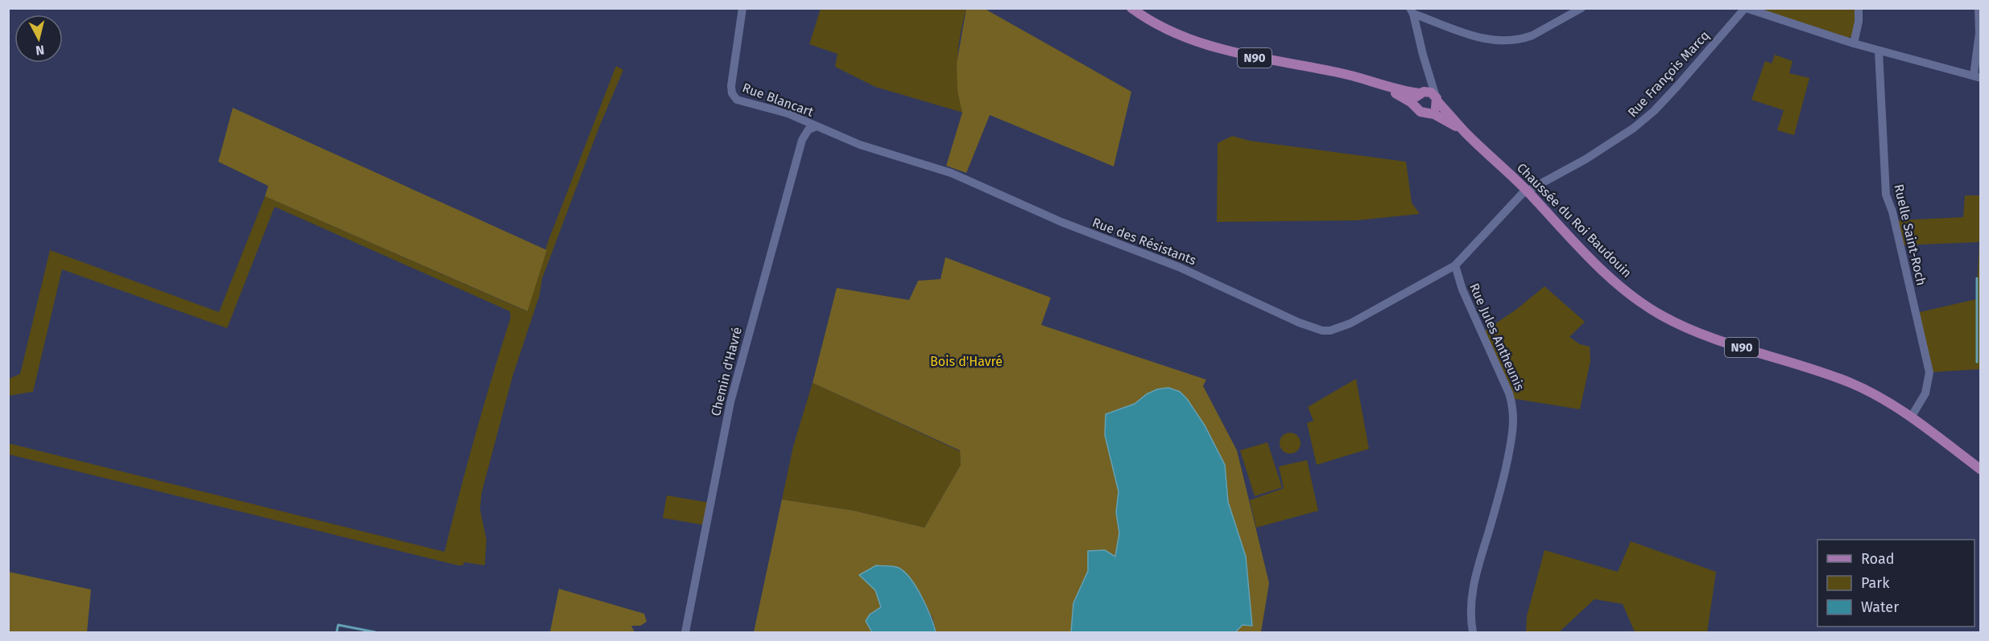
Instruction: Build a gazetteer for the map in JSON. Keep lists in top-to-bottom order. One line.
{"streets":{"main road":["N90","Chaussée du Roi Baudouin"],"street":["Rue François Marcq","Rue Blancart","Ruelle Saint-Roch","Rue des Résistants","Rue Jules Antheunis","Chemin d'Havré"]},"crossings":[["N90","Chaussée du Roi Baudouin"],["Rue François Marcq","Chaussée du Roi Baudouin"],["Rue Blancart","Rue des Résistants"],["Rue Blancart","Chemin d'Havré"],["Chaussée du Roi Baudouin","Ruelle Saint-Roch"],["Rue des Résistants","Rue Jules Antheunis"],["Rue des Résistants","Chemin d'Havré"]],"parks":["Bois d'Havré"],"legend":["Road","Park","Water"],"north":"bottom"}
